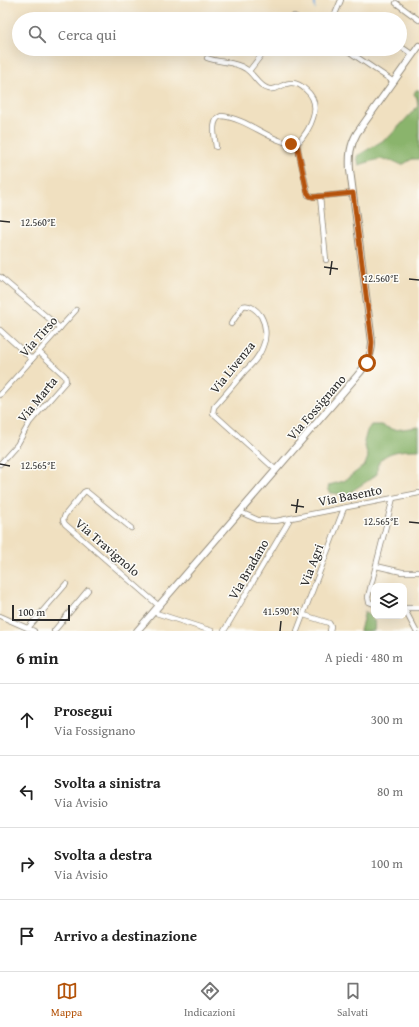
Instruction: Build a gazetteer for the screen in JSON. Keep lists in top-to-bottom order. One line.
{"streets":{"street":["Via Tirso","Via Livenza","Via Marta","Via Fossignano","Via Basento","Via Travignolo","Via Agri","Via Bradano"]},"crossings":[["Via Tirso","Via Marta"],["Via Livenza","Via Fossignano"],["Via Fossignano","Via Basento"],["Via Fossignano","Via Travignolo"],["Via Basento","Via Agri"],["Via Basento","Via Bradano"]],"scale_bar":"100 m","page":{"search":"Cerca qui","scale":"100 m","heading":["6 min","A piedi · 480 m"],"list":[["Prosegui","Via Fossignano","300 m"],["Svolta a sinistra","Via Avisio","80 m"],["Svolta a destra","Via Avisio","100 m"],"Arrivo a destinazione"],"nav":["Mappa","Indicazioni","Salvati"]},"coordinates":["12.560°E","12.565°E","41.590°N"]}
